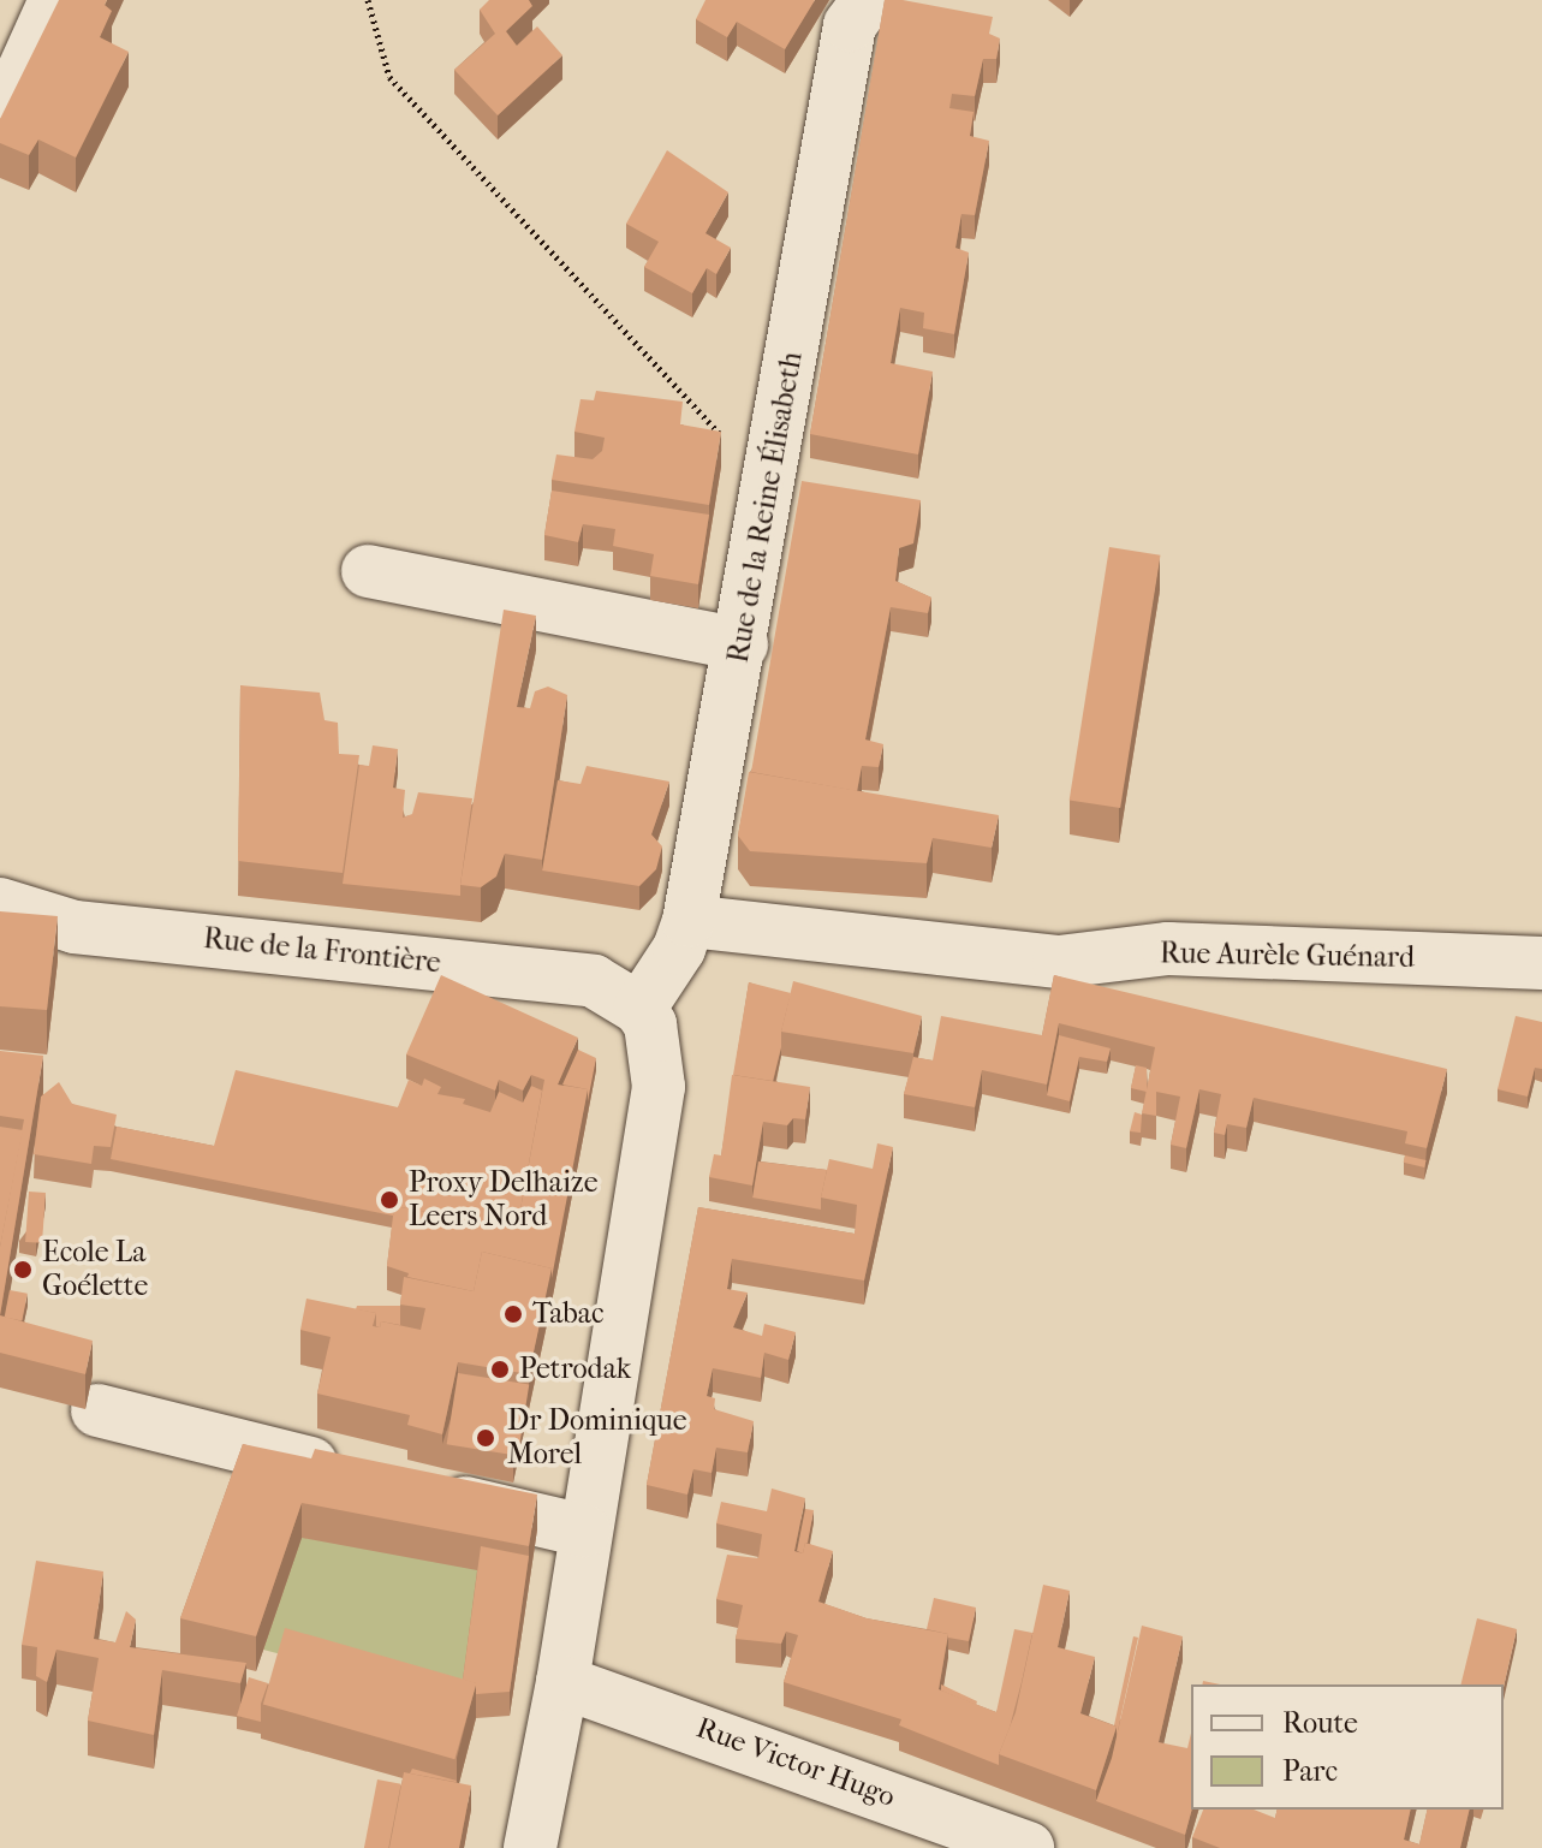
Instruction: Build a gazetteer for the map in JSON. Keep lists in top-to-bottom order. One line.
{"streets":{"street":["Rue de la Reine Élisabeth","Rue de la Frontière","Rue Aurèle Guénard","Rue Victor Hugo"]},"crossings":[["Rue de la Reine Élisabeth","Rue de la Frontière"],["Rue de la Reine Élisabeth","Rue Aurèle Guénard"]],"places":["Proxy Delhaize Leers Nord","Ecole La Goélette","Tabac","Petrodak","Dr Dominique Morel"],"legend":["Route","Parc"]}
